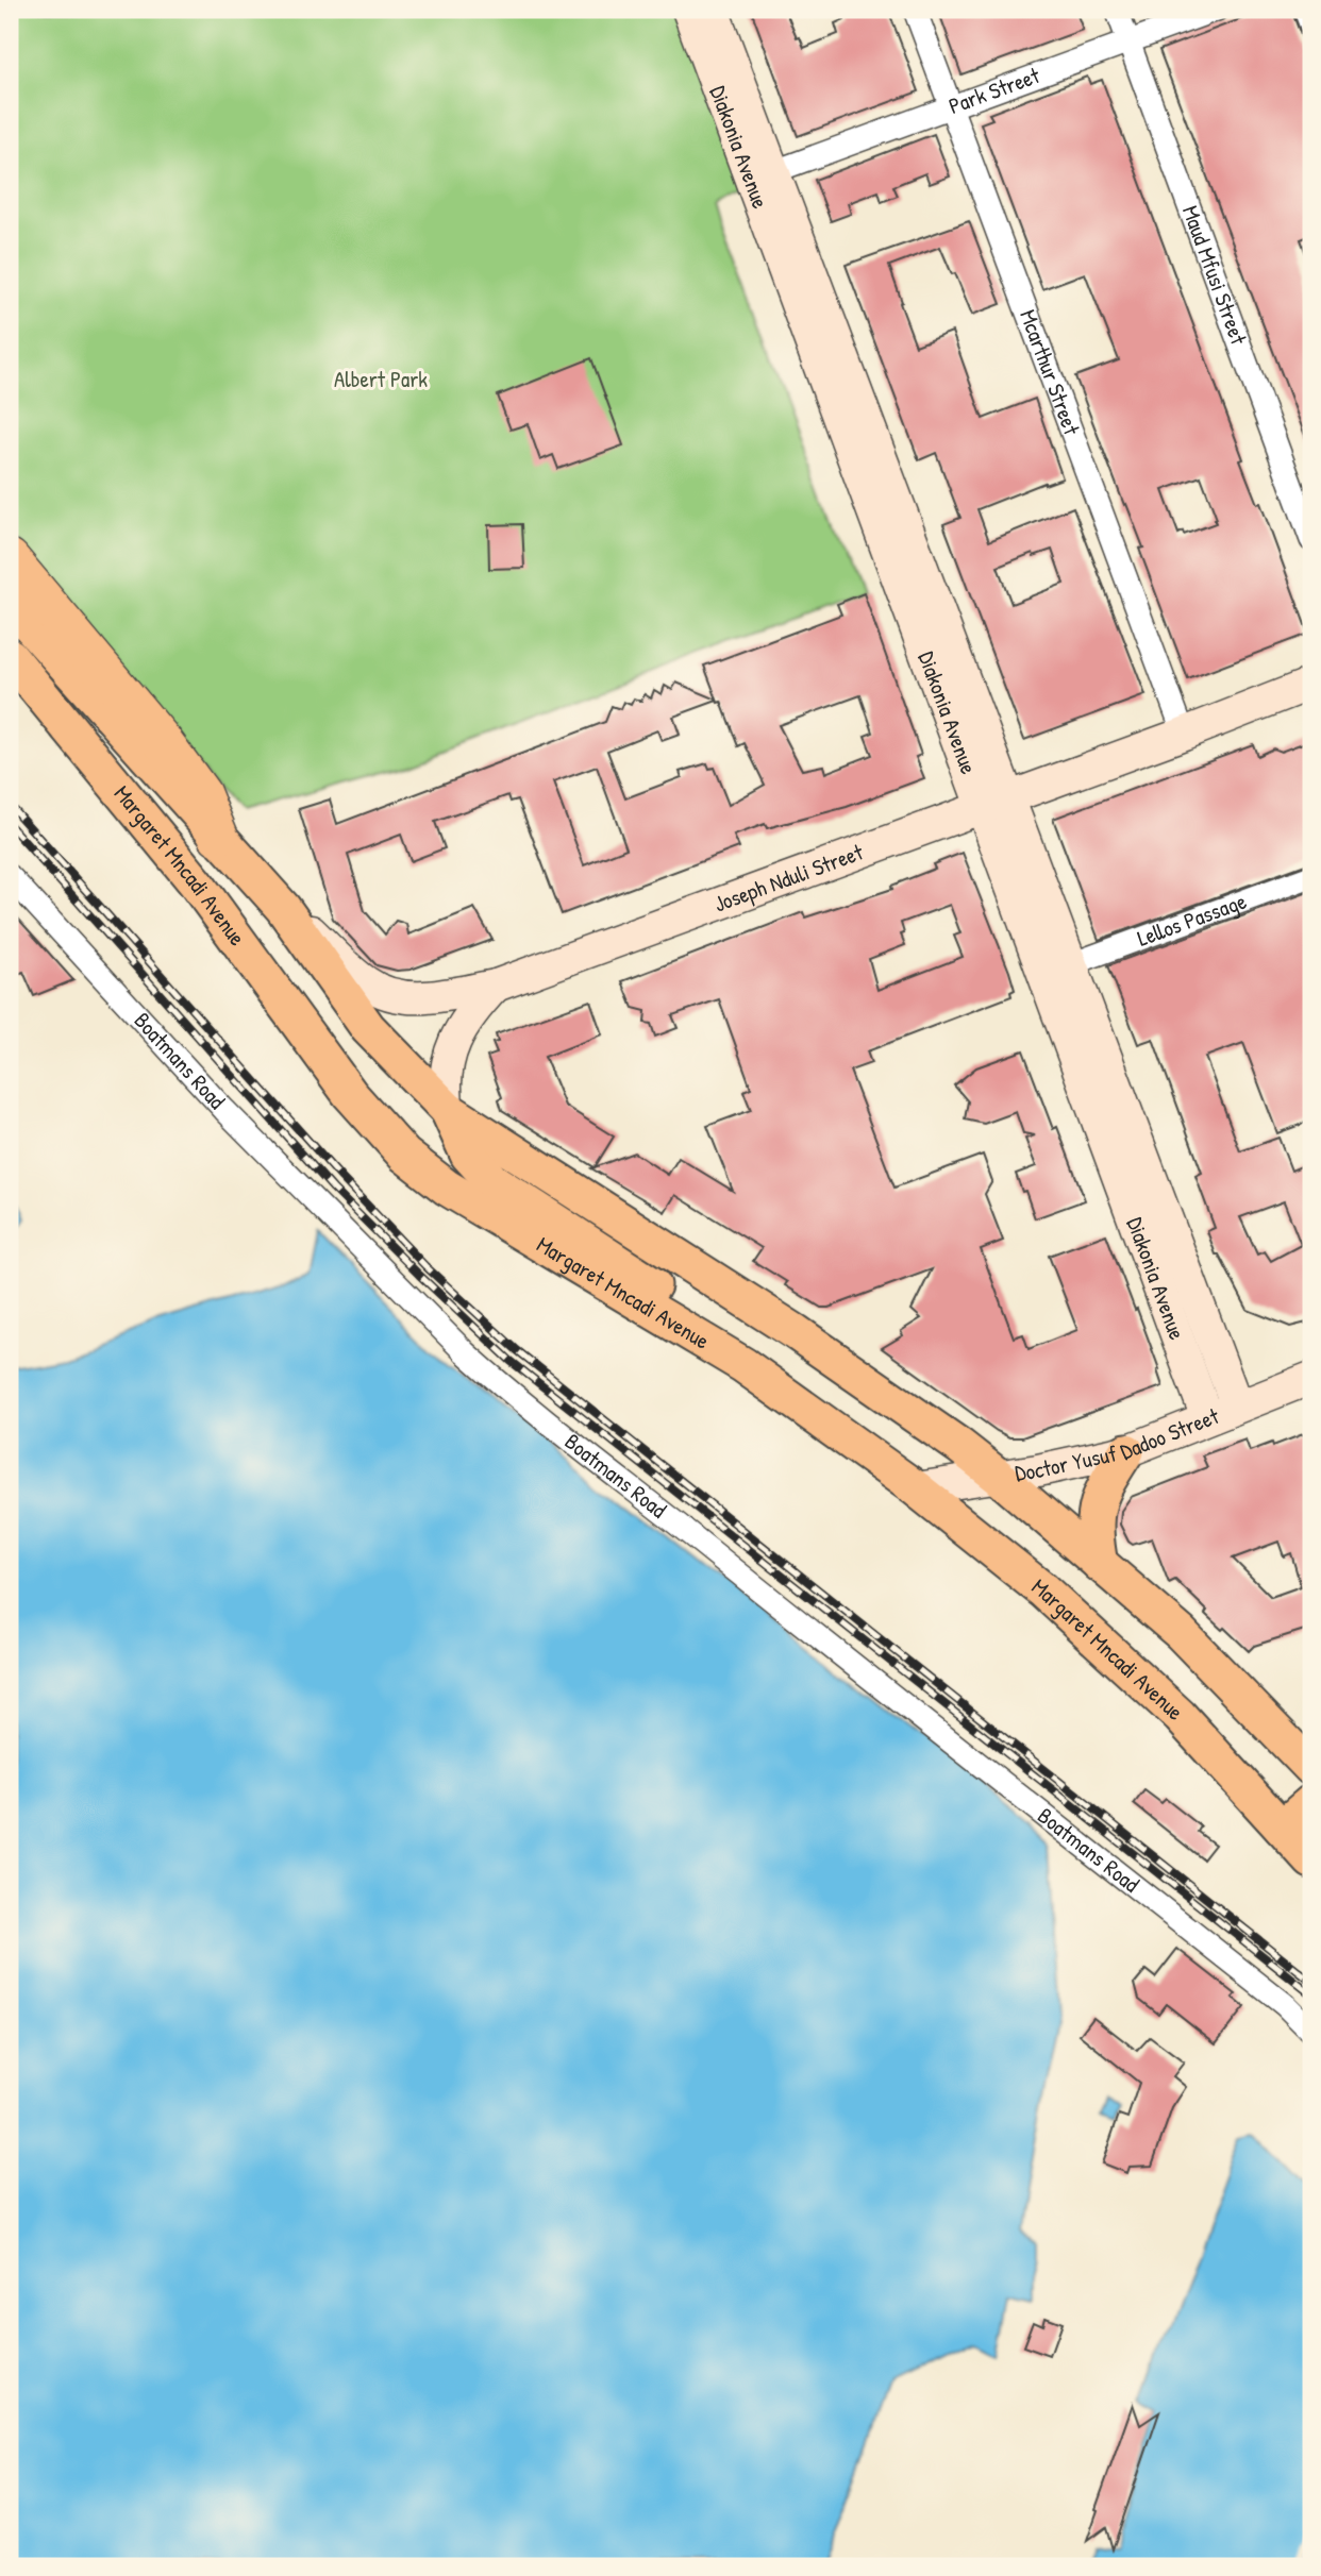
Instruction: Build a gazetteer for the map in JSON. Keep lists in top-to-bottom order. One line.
{"streets":{"main road":["Margaret Mncadi Avenue"],"street":["Park Street","Diakonia Avenue","Maud Mfusi Street","Mcarthur Street","Joseph Nduli Street","Lellos Passage","Boatmans Road","Doctor Yusuf Dadoo Street"]},"crossings":[["Park Street","Diakonia Avenue"],["Park Street","Maud Mfusi Street"],["Park Street","Mcarthur Street"],["Diakonia Avenue","Joseph Nduli Street"],["Diakonia Avenue","Lellos Passage"],["Diakonia Avenue","Doctor Yusuf Dadoo Street"],["Mcarthur Street","Joseph Nduli Street"],["Margaret Mncadi Avenue","Joseph Nduli Street"],["Margaret Mncadi Avenue","Doctor Yusuf Dadoo Street"]],"parks":["Albert Park"]}
